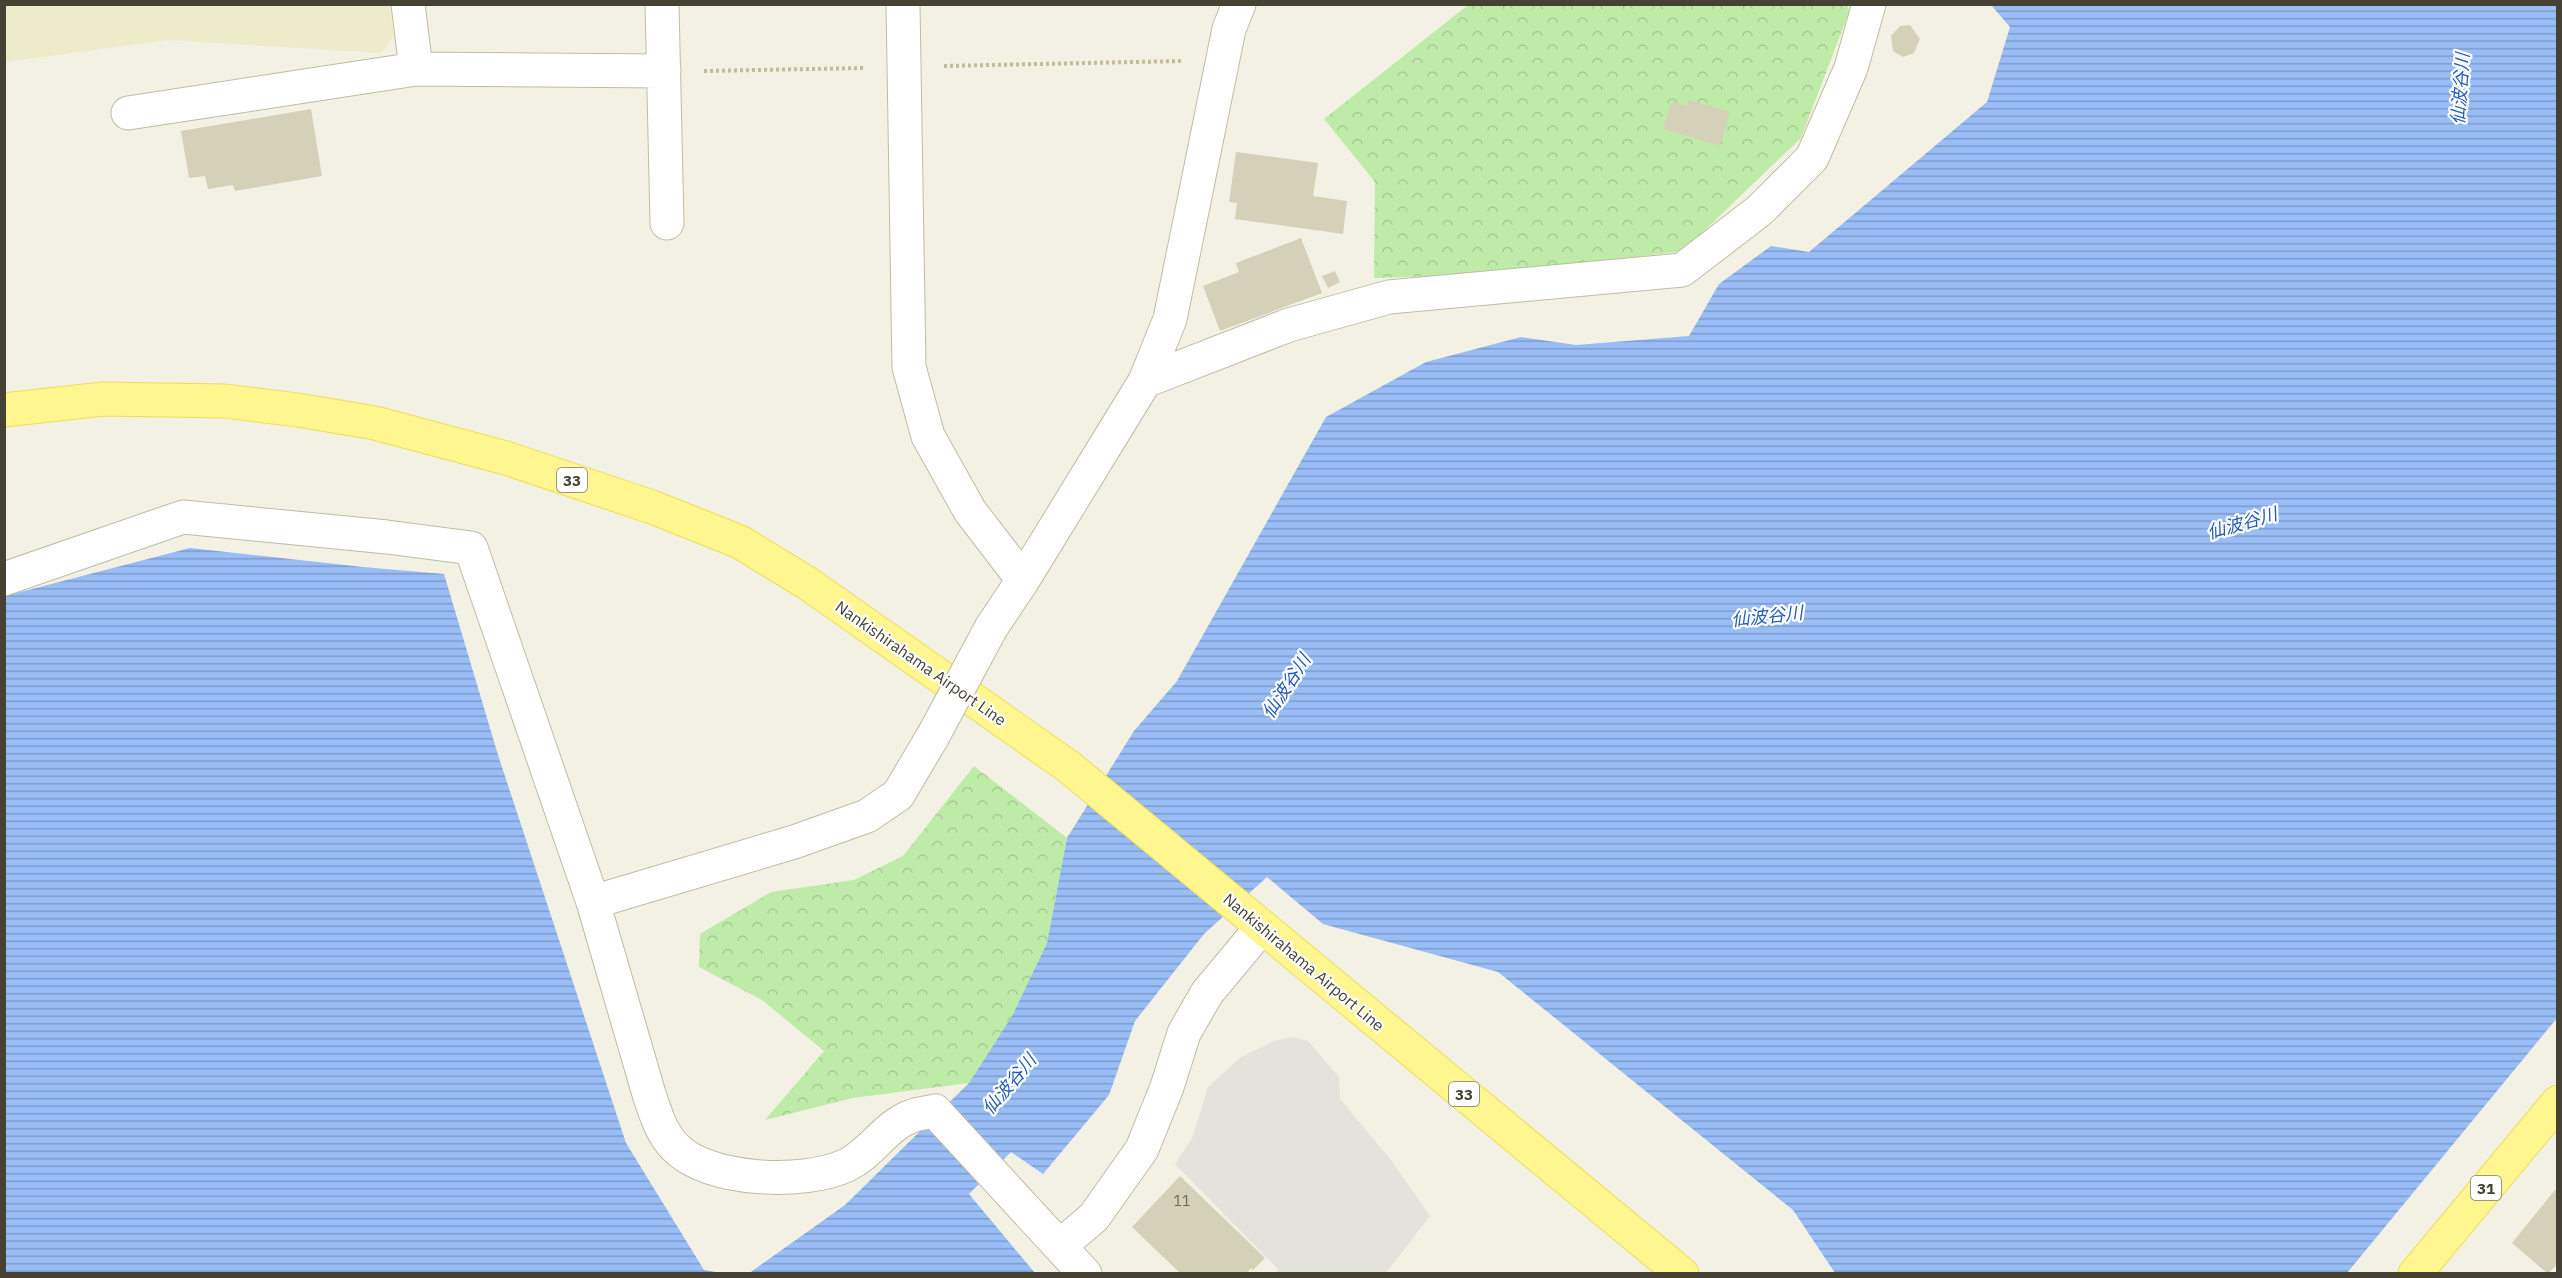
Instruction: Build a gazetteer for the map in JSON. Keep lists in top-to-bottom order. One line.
{"streets":{"main road":["33","Nankishirahama Airport Line","31"]},"water":["仙波谷川"],"house_numbers":["11"]}
